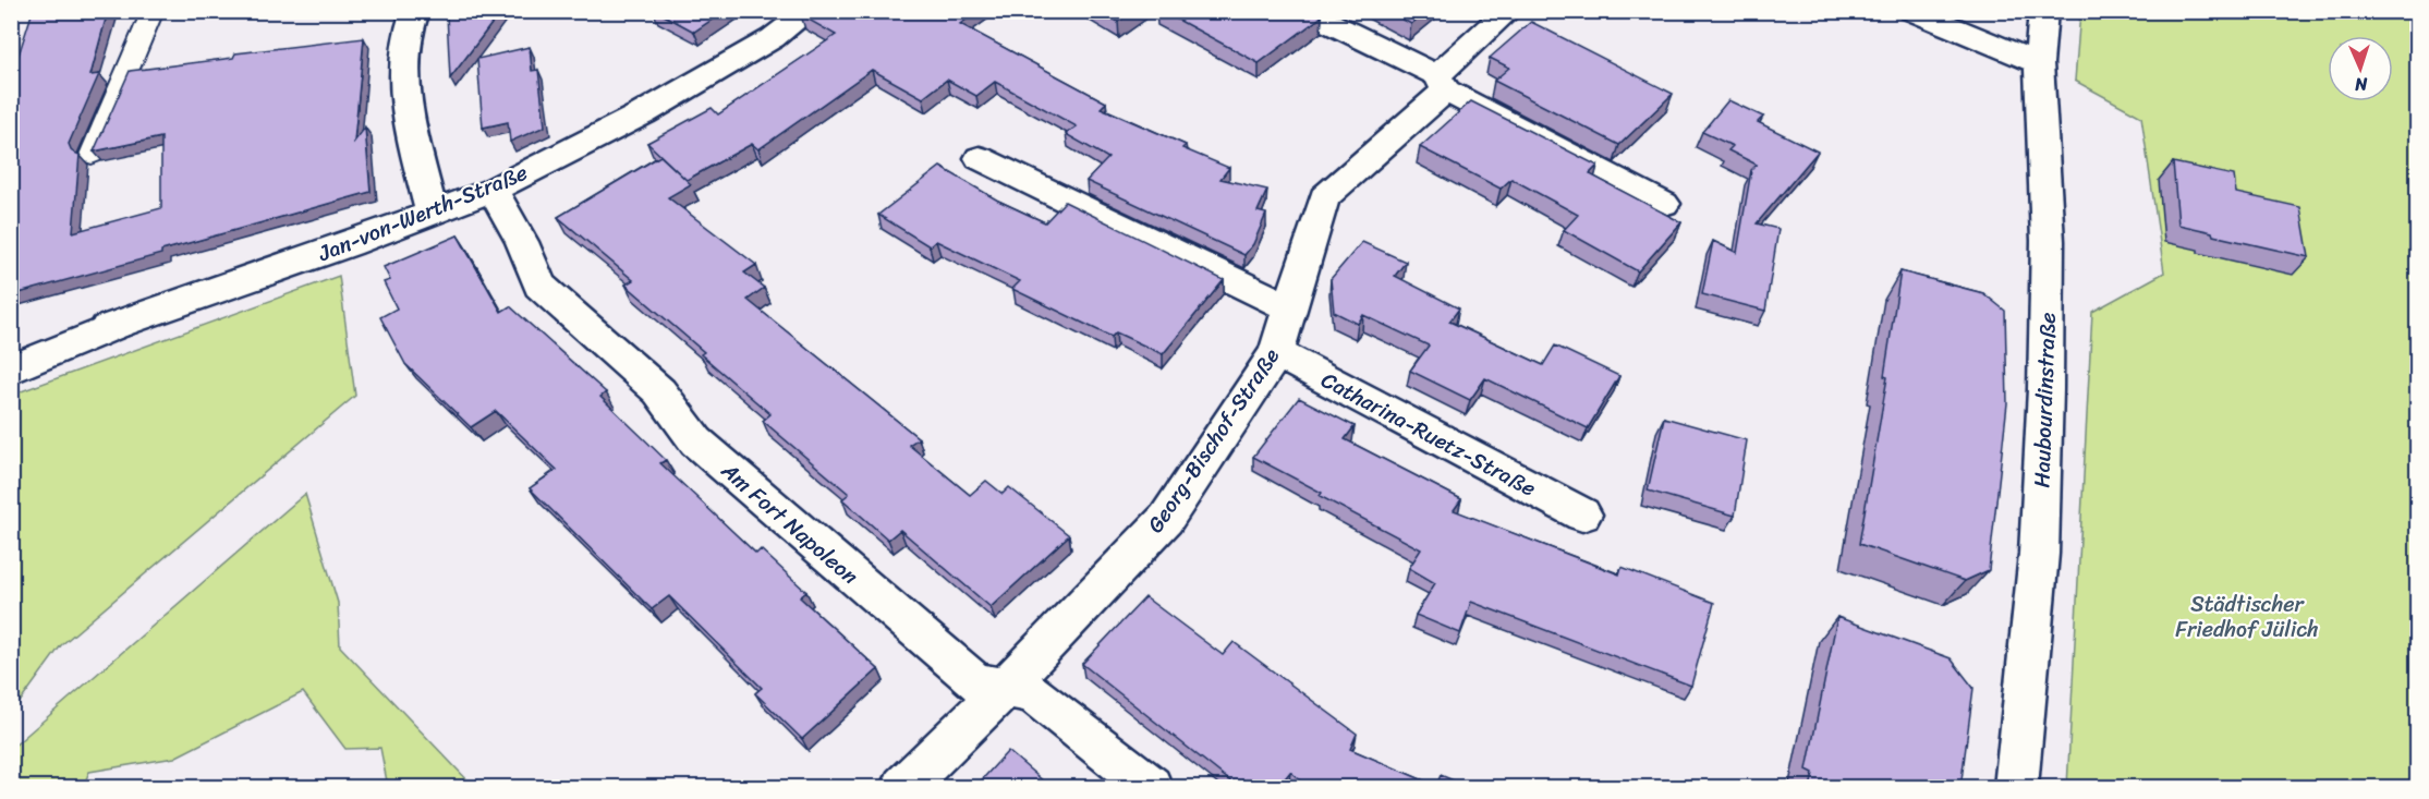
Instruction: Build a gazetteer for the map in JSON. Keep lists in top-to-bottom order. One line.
{"streets":{"street":["Jan-von-Werth-Straße","Haubourdinstraße","Catharina-Ruetz-Straße","Georg-Bischof-Straße","Am Fort Napoleon"]},"crossings":[["Jan-von-Werth-Straße","Am Fort Napoleon"],["Catharina-Ruetz-Straße","Georg-Bischof-Straße"],["Georg-Bischof-Straße","Am Fort Napoleon"]],"parks":["Städtischer Friedhof Jülich"],"north":"bottom"}
